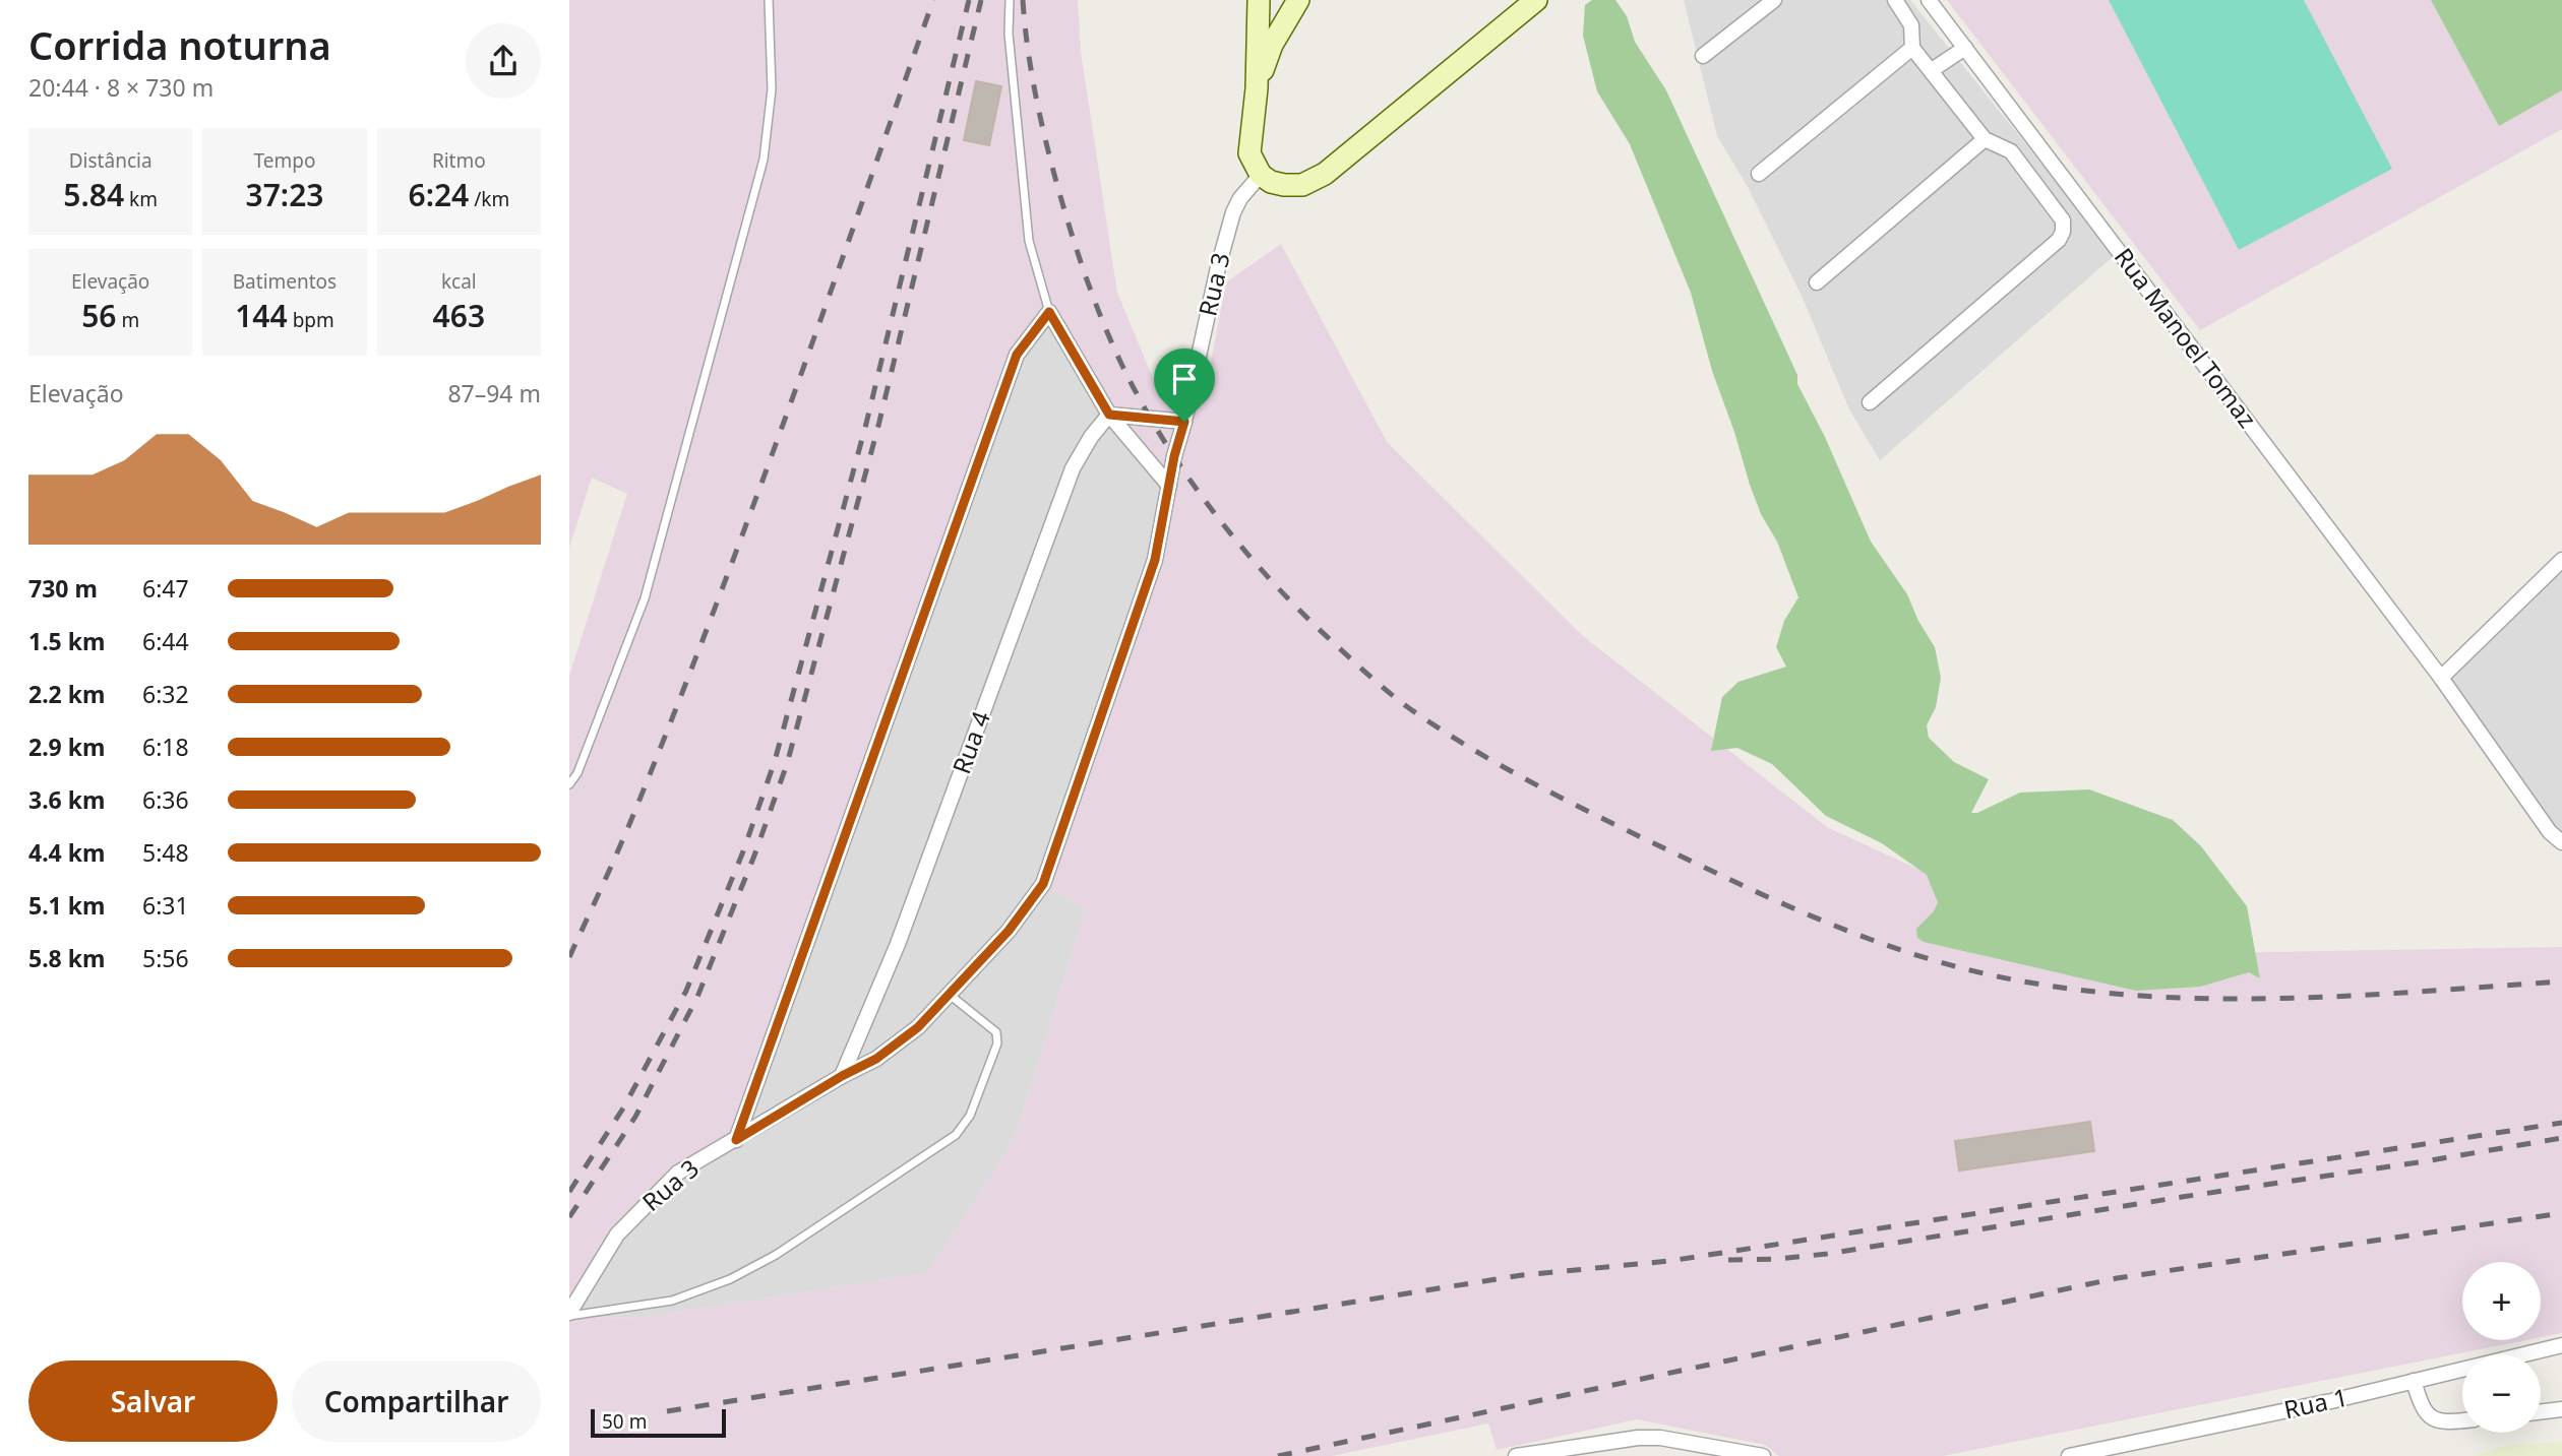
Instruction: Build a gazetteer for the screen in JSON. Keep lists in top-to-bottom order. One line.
{"streets":{"street":["Rua 3","Rua Manoel Tomaz","Rua 4","Rua 1"]},"crossings":[["Rua 3","Rua 4"]],"scale_bar":"50 m","page":{"heading":["Corrida noturna","20:44 · 8 × 730 m"],"stats":[["Distância","5.84 km"],["Tempo","37:23"],["Ritmo","6:24 /km"],["Elevação","56 m"],["Batimentos","144 bpm"],["kcal","463"]],"chart":["Elevação","87–94 m"],"list":[{"name":"730 m","note":"6:47"},{"name":"1.5 km","note":"6:44"},{"name":"2.2 km","note":"6:32"},{"name":"2.9 km","note":"6:18"},{"name":"3.6 km","note":"6:36"},{"name":"4.4 km","note":"5:48"},{"name":"5.1 km","note":"6:31"},{"name":"5.8 km","note":"5:56"}],"map_buttons":["+","−"],"buttons":["Salvar","Compartilhar"],"scale":"50 m"}}
